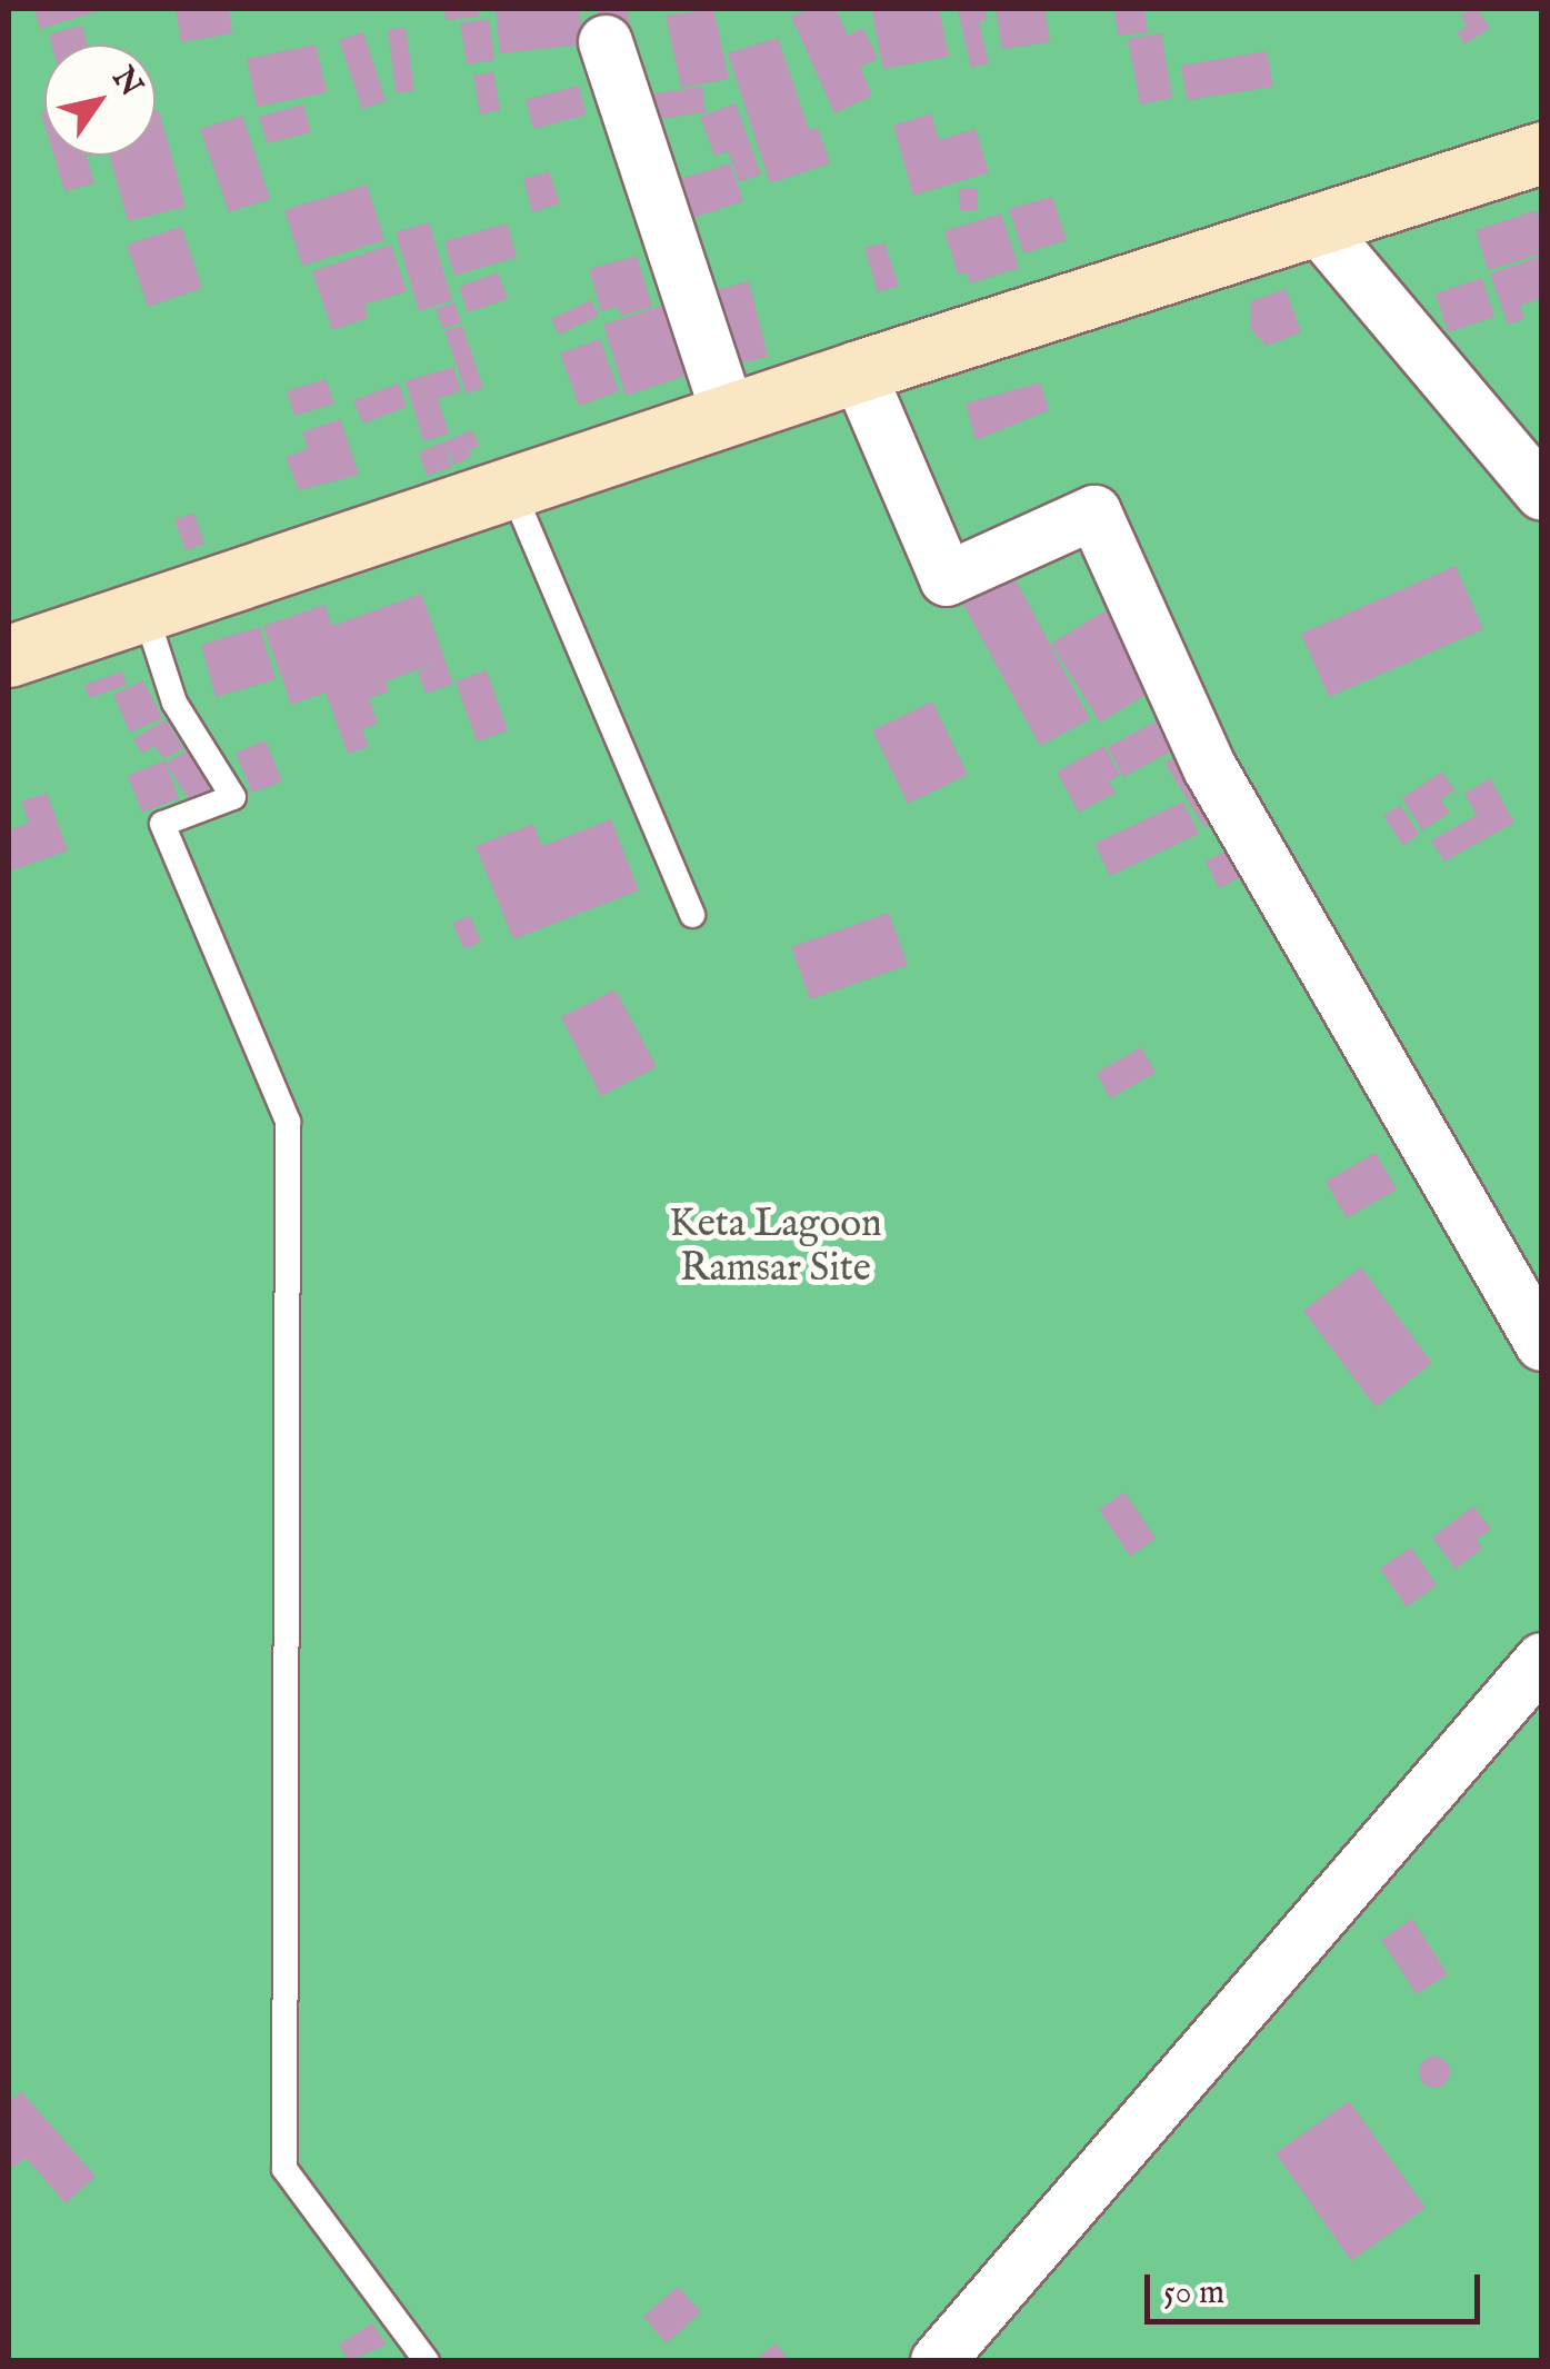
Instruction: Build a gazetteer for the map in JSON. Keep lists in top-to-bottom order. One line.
{"parks":["Keta Lagoon Ramsar Site"],"scale_bar":"50 m","north":"top right"}
